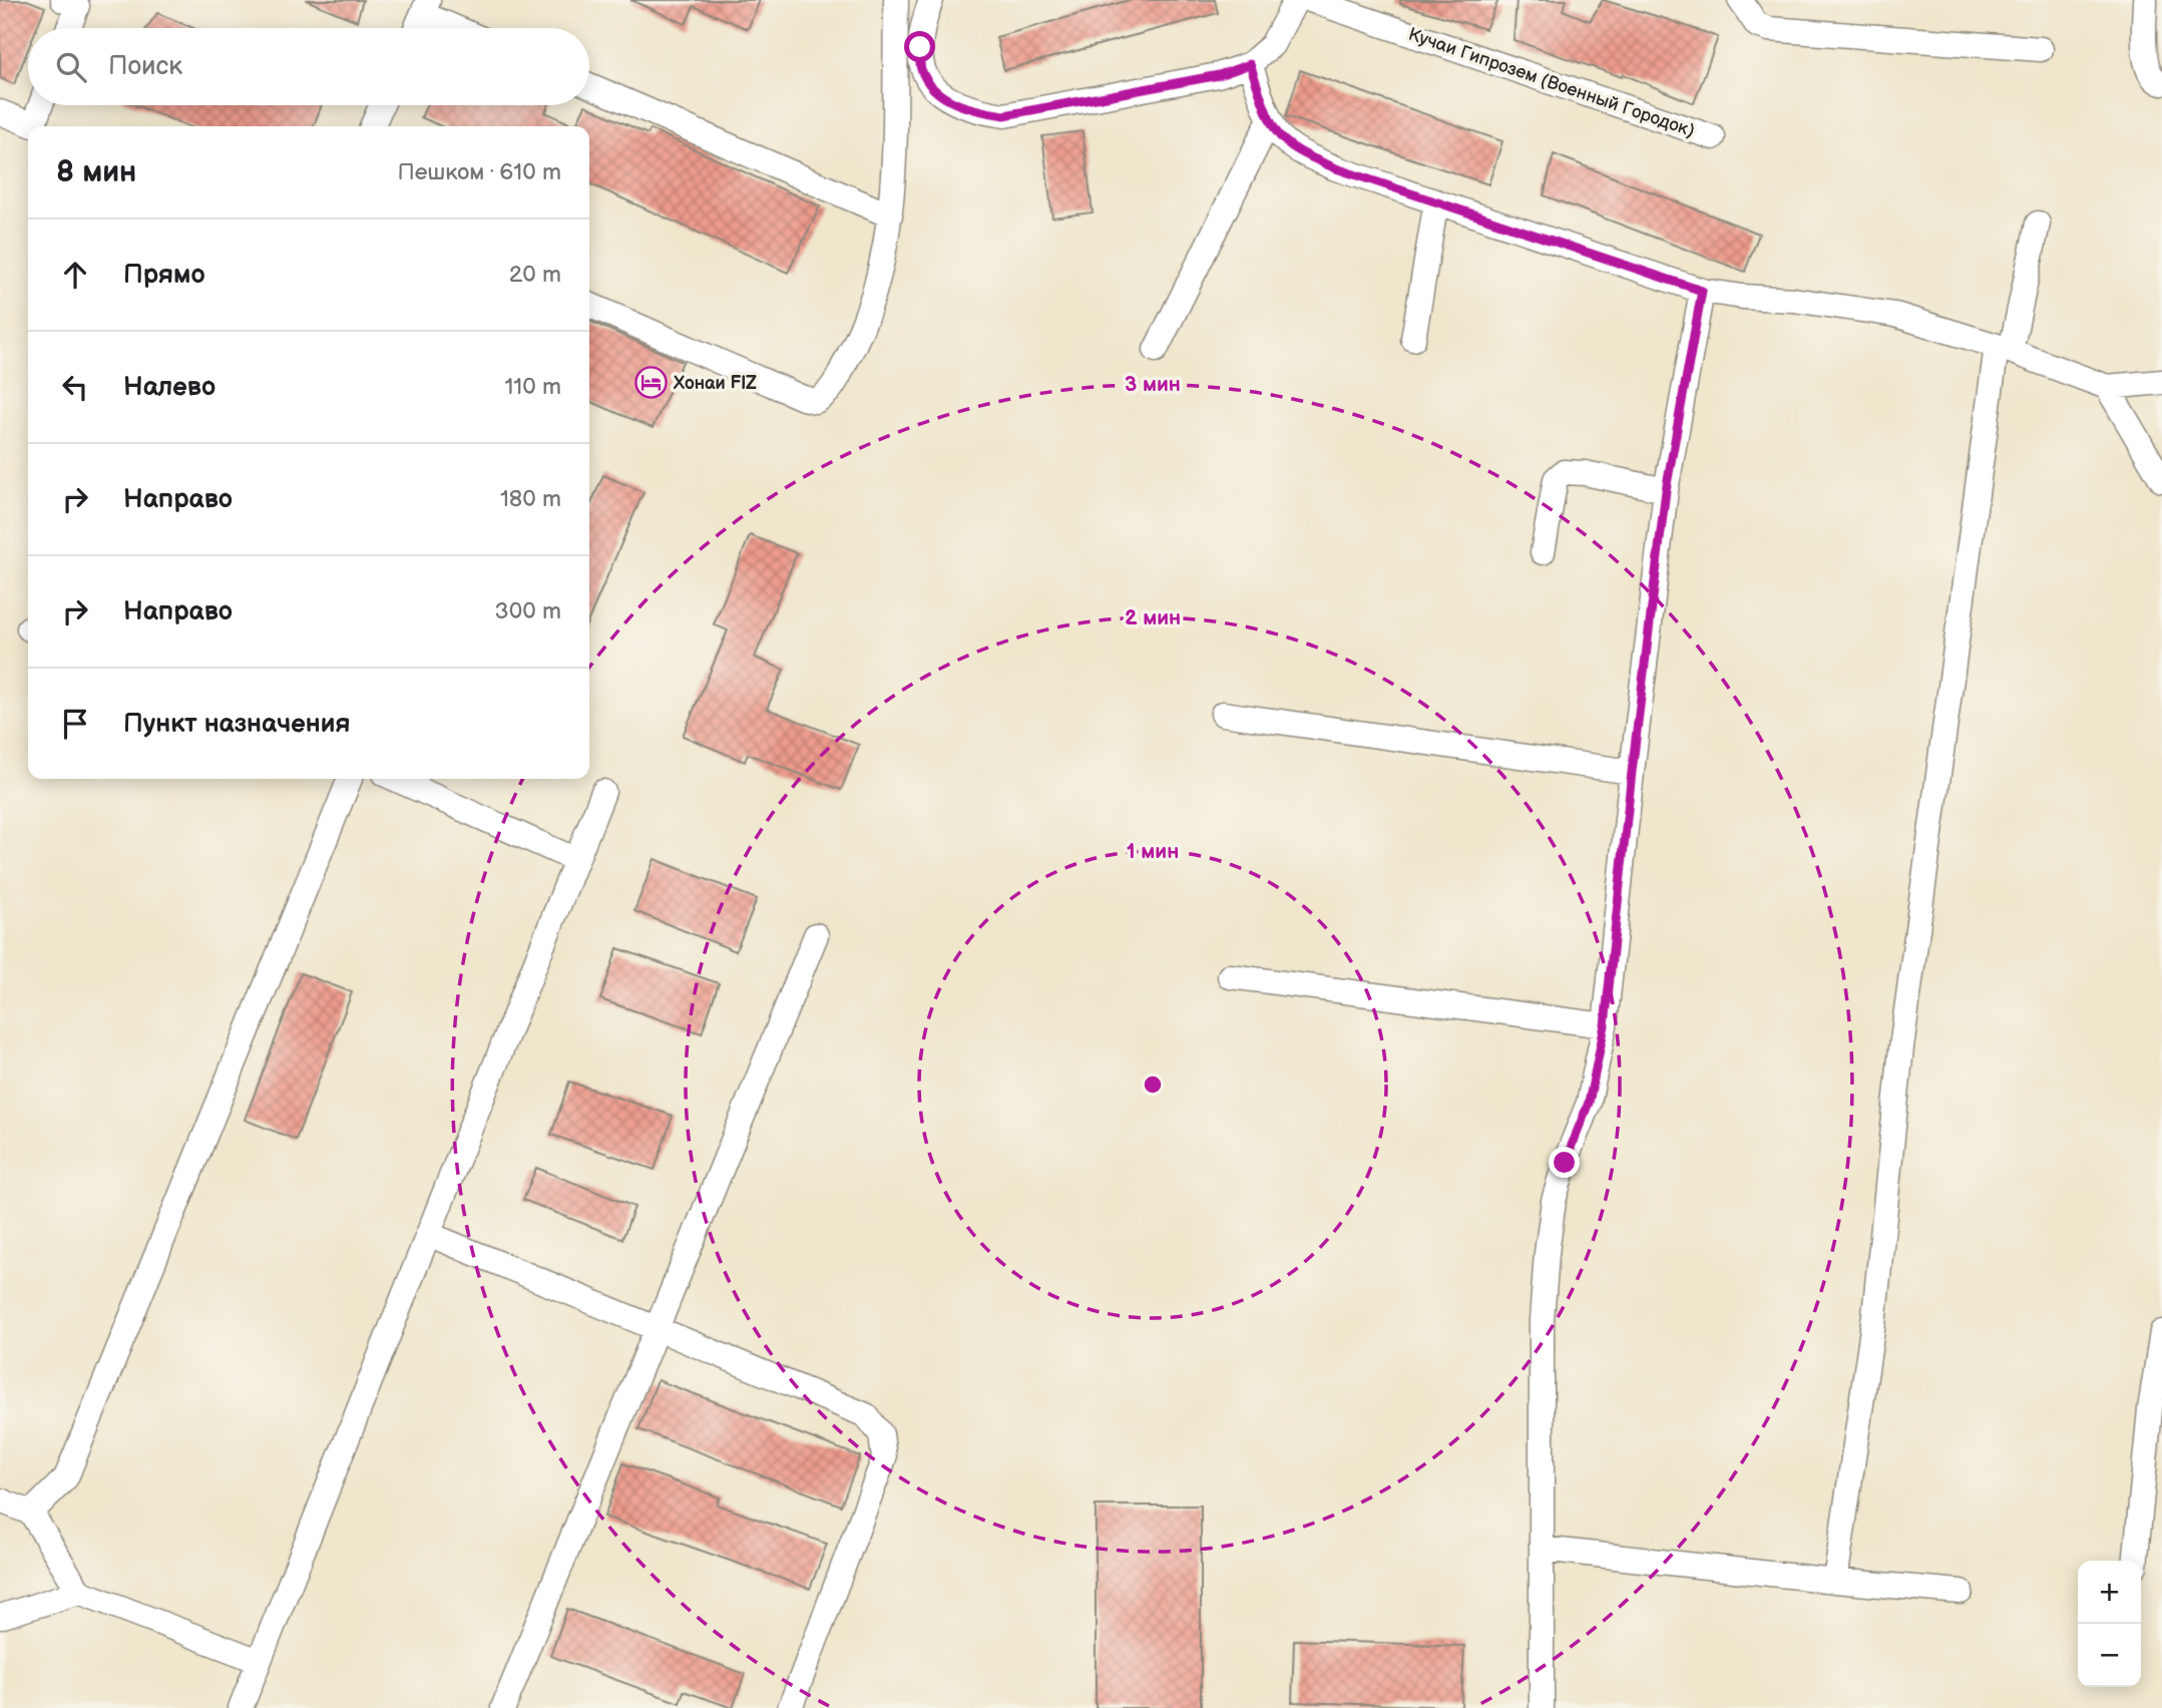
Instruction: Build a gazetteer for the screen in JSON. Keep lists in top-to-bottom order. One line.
{"streets":{"street":["Кучаи Гипрозем (Военный Городок)"]},"places":{"hotel":["Хонаи F|Z"]},"page":{"search":"Поиск","heading":["8 мин","Пешком · 610 m"],"list":[["Прямо","20 m"],["Налево","110 m"],["Направо","180 m"],["Направо","300 m"],"Пункт назначения"],"map_buttons":["+","−"]},"rings":["3 мин","2 мин","1 мин"]}
